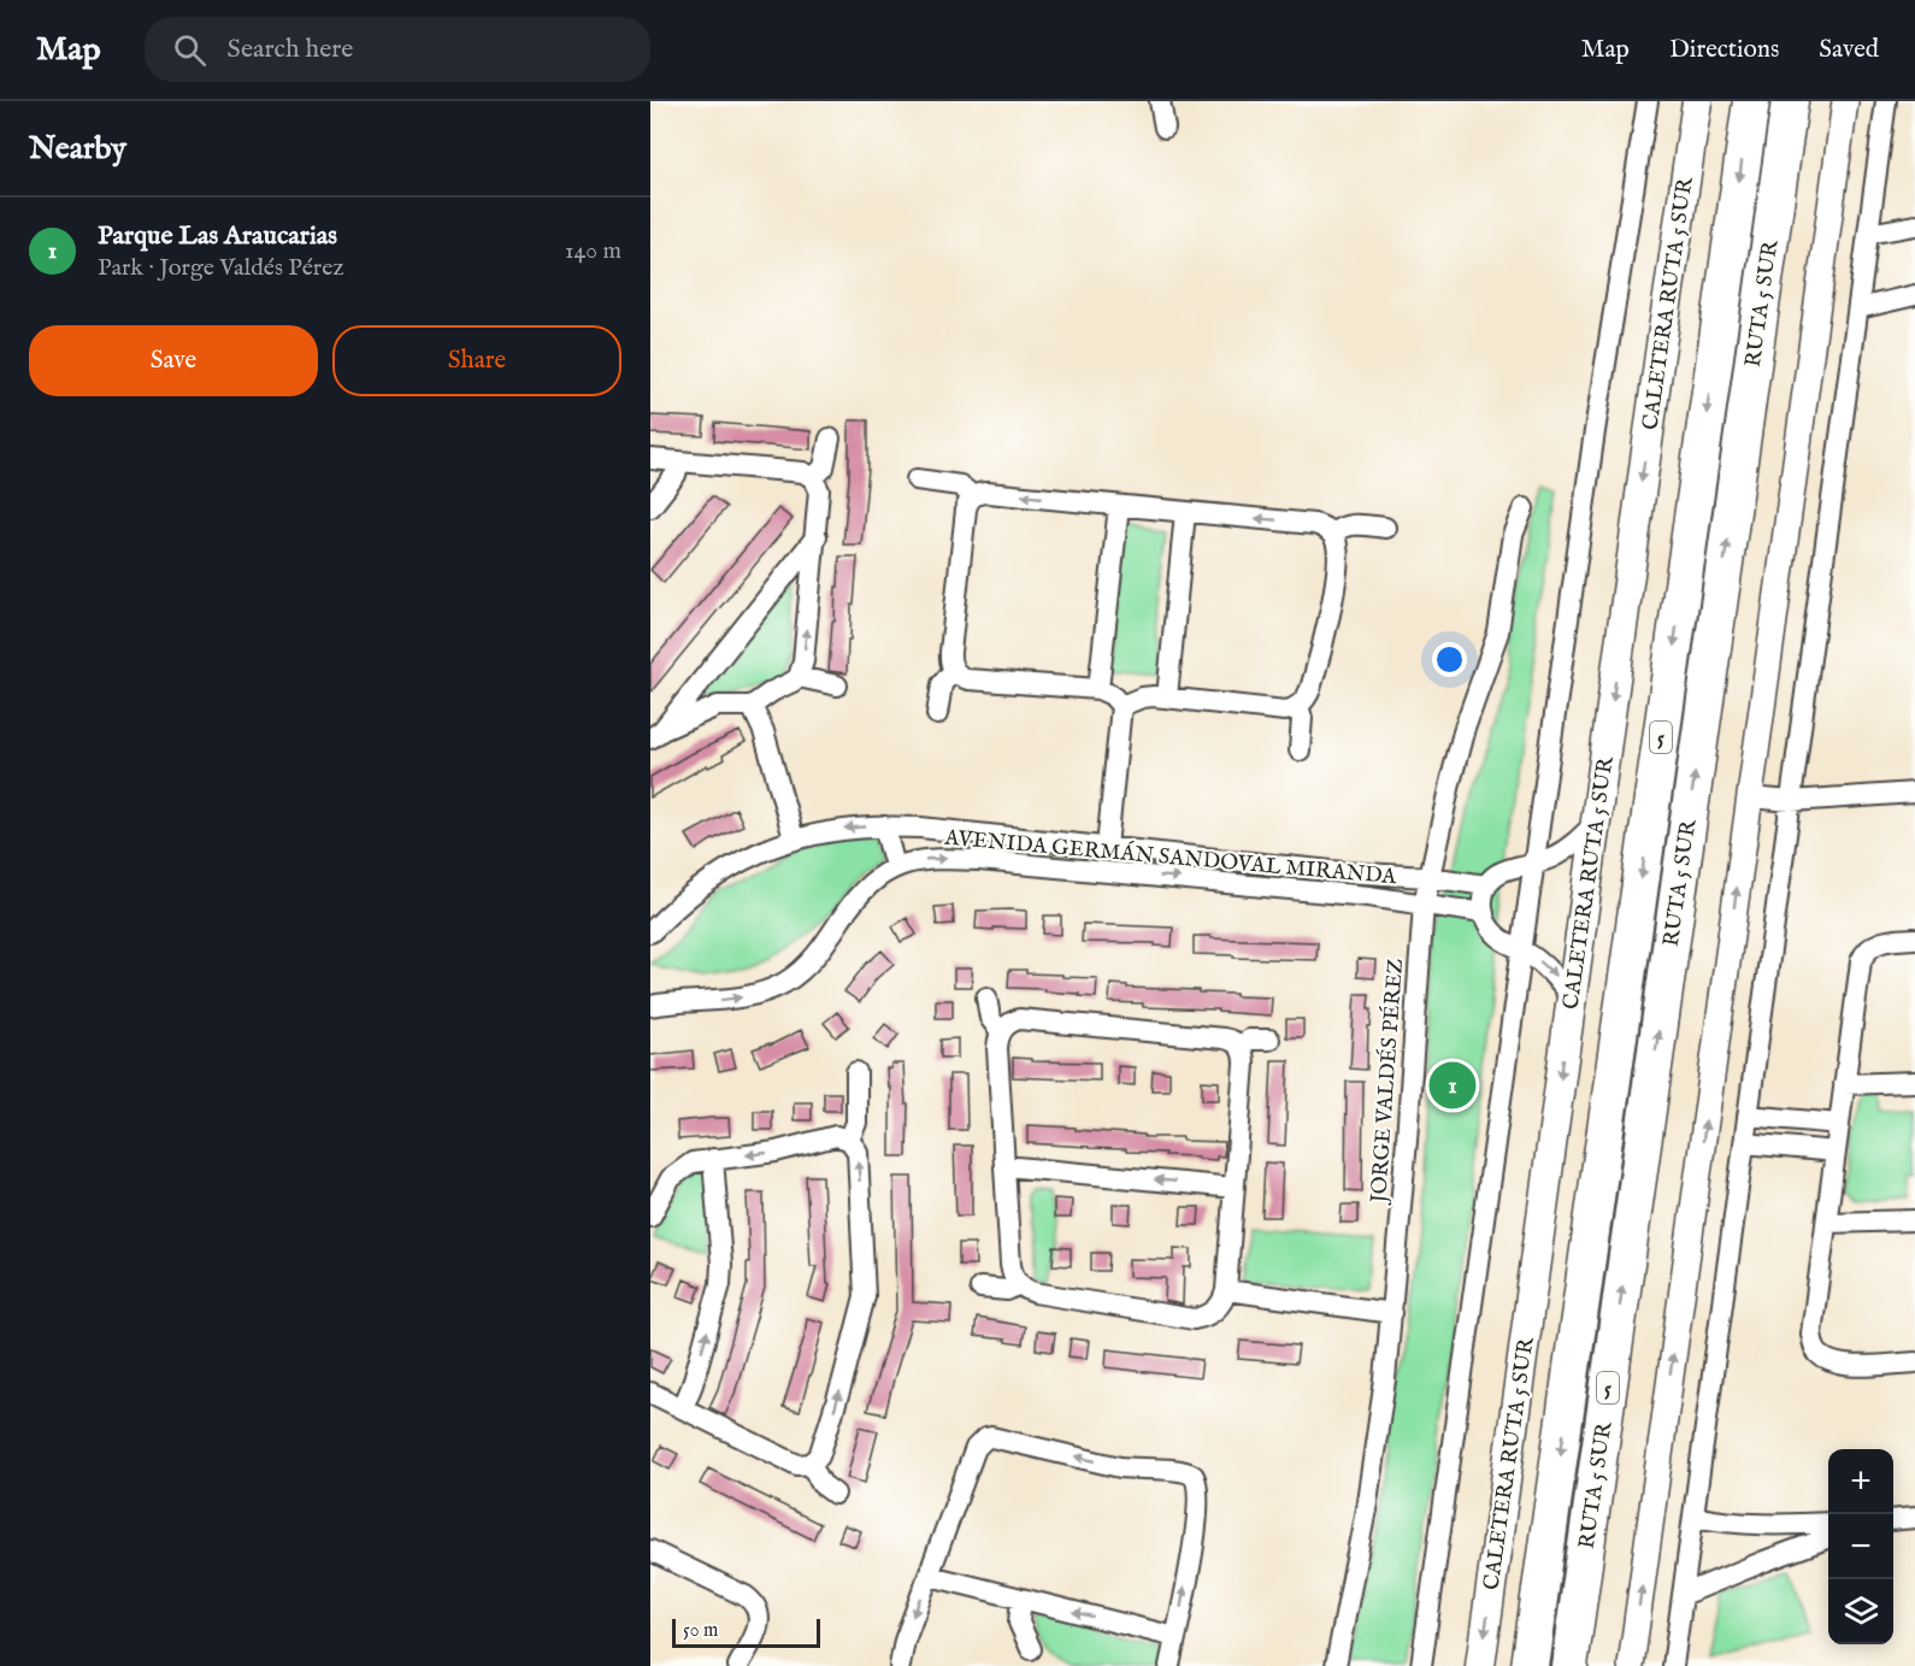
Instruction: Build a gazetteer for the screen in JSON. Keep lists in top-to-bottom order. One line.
{"streets":{"highway":["RUTA 5 SUR","5"],"main road":["CALETERA RUTA 5 SUR"],"street":["AVENIDA GERMÁN SANDOVAL MIRANDA","JORGE VALDÉS PÉREZ"]},"crossings":[["AVENIDA GERMÁN SANDOVAL MIRANDA","JORGE VALDÉS PÉREZ"]],"one_way":["CALETERA RUTA 5 SUR"],"scale_bar":"50 m","page":{"header":"Map","search":"Search here","nav":["Map","Directions","Saved"],"heading":"Nearby","list":[{"mark":"1","name":"Parque Las Araucarias","note":"Park · Jorge Valdés Pérez","value":"140 m"}],"buttons":["Save","Share"],"pins":"1","map_buttons":["+","−"],"scale":"50 m"}}
